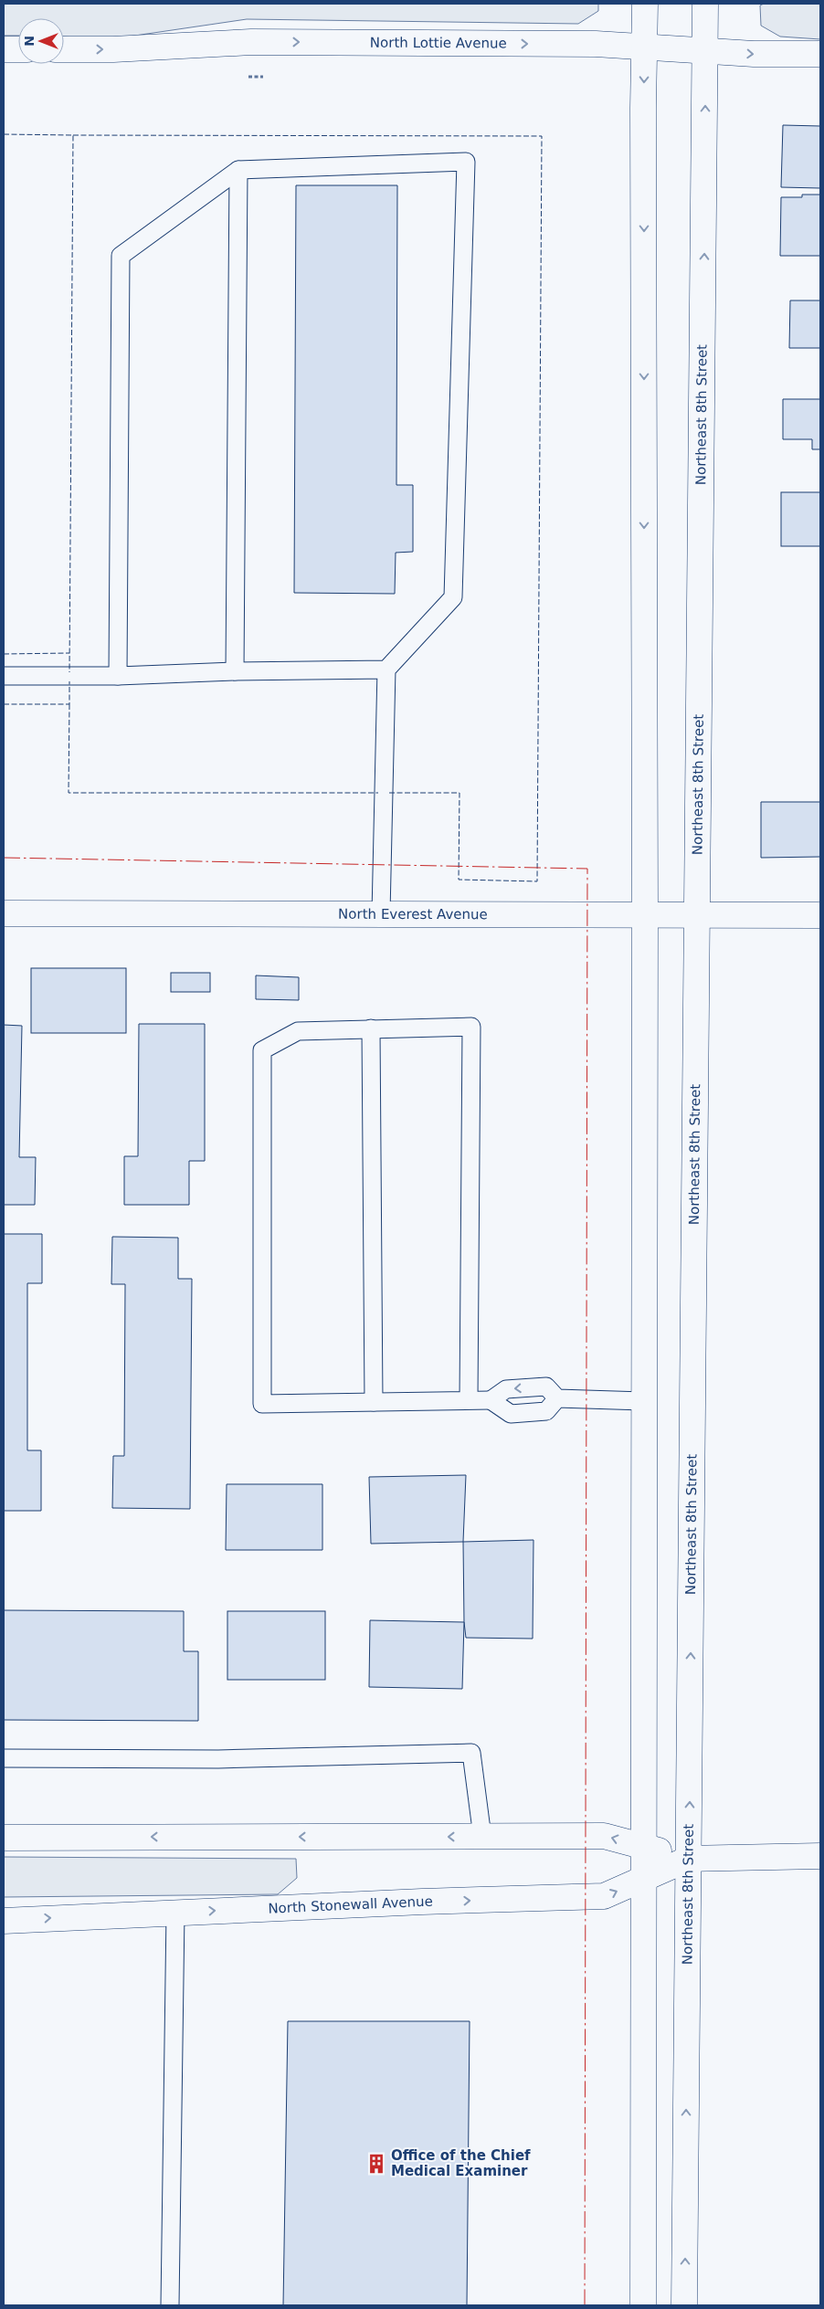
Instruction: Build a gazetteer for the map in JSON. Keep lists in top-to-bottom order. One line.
{"streets":{"main road":["North Lottie Avenue","Northeast 8th Street","North Everest Avenue","North Stonewall Avenue"]},"crossings":[["North Lottie Avenue","Northeast 8th Street"],["Northeast 8th Street","North Everest Avenue"],["Northeast 8th Street","North Stonewall Avenue"]],"one_way":["North Lottie Avenue"],"places":{"building":["Office of the Chief Medical Examiner"]},"north":"left"}
